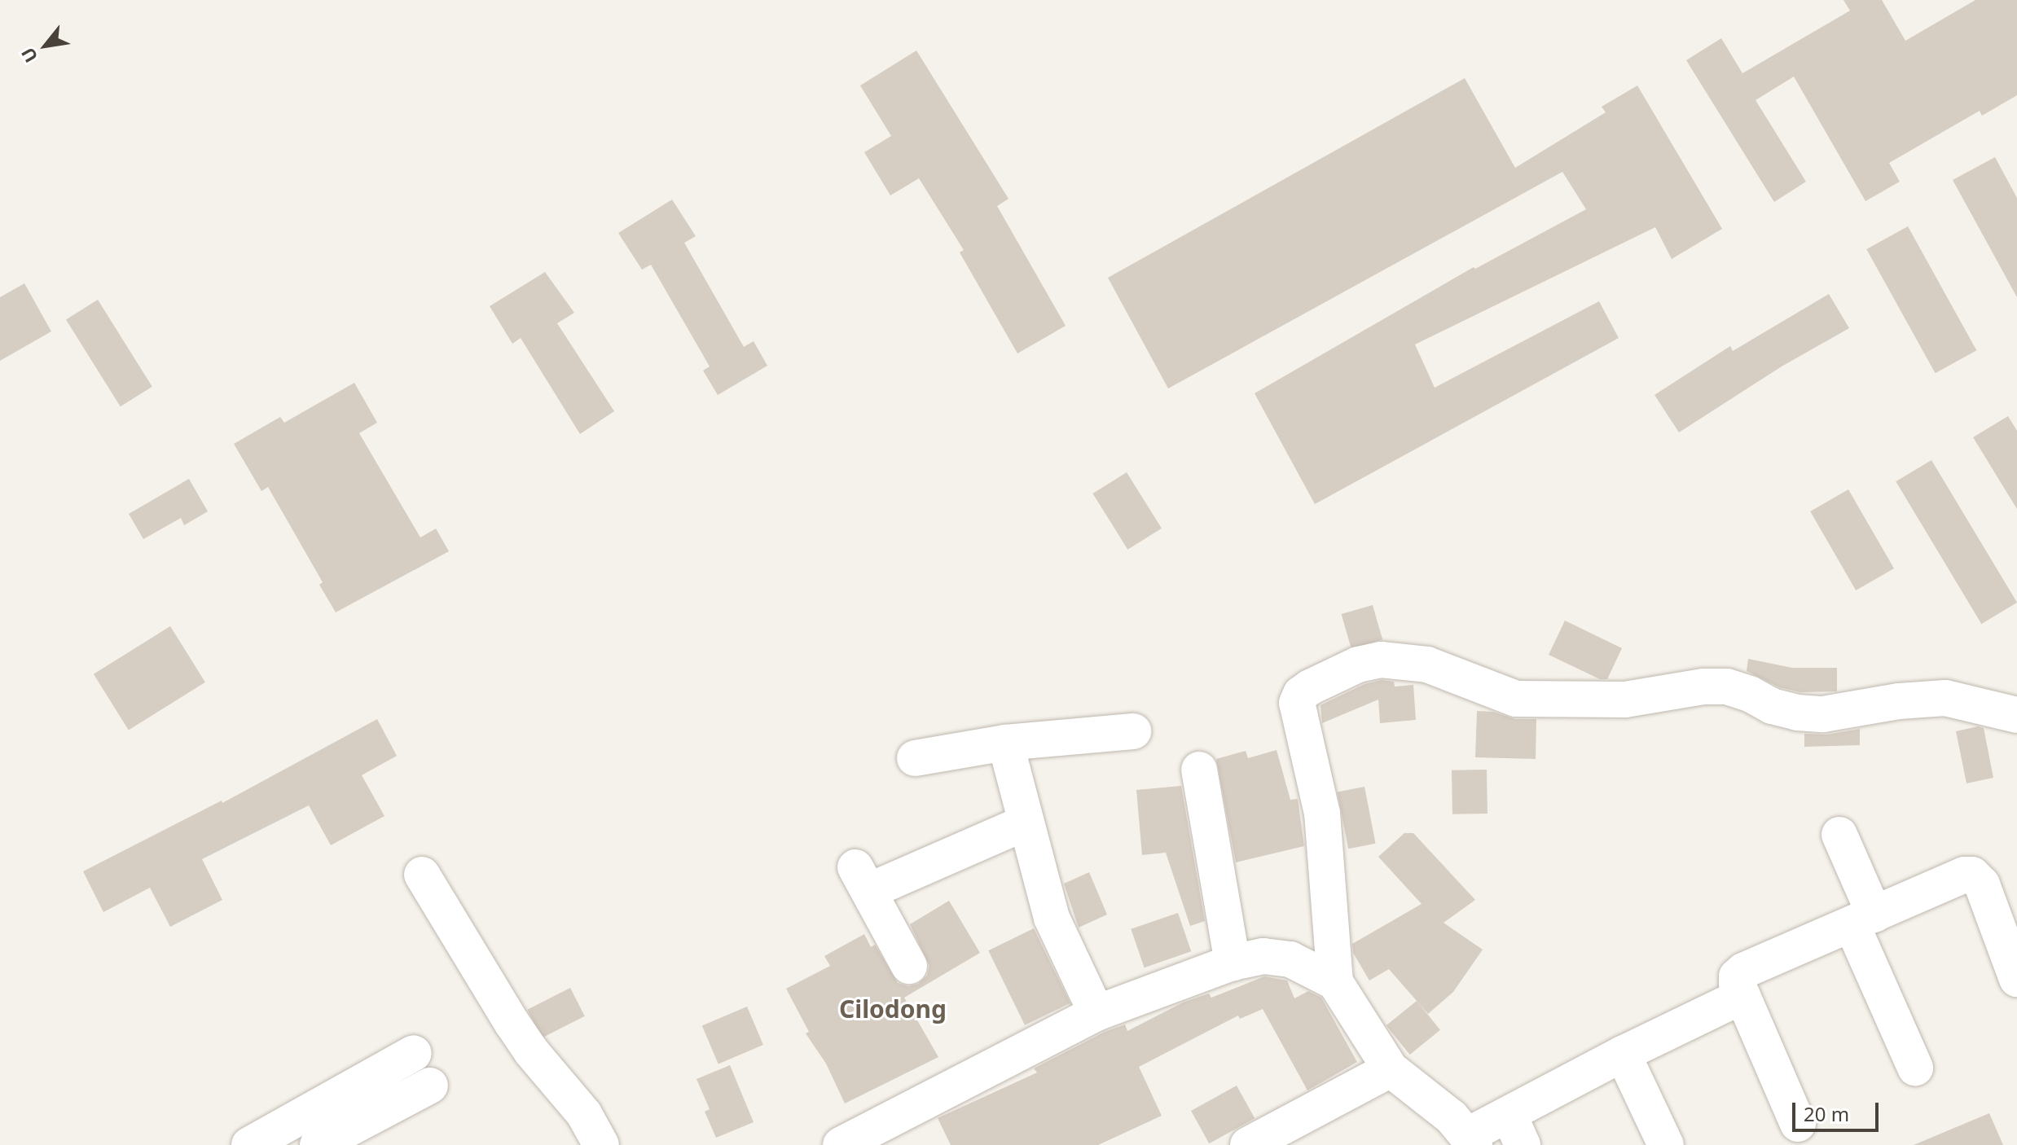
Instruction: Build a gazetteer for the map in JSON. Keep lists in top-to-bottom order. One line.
{"districts":["Cilodong"],"scale_bar":"20 m","north":"bottom left"}
